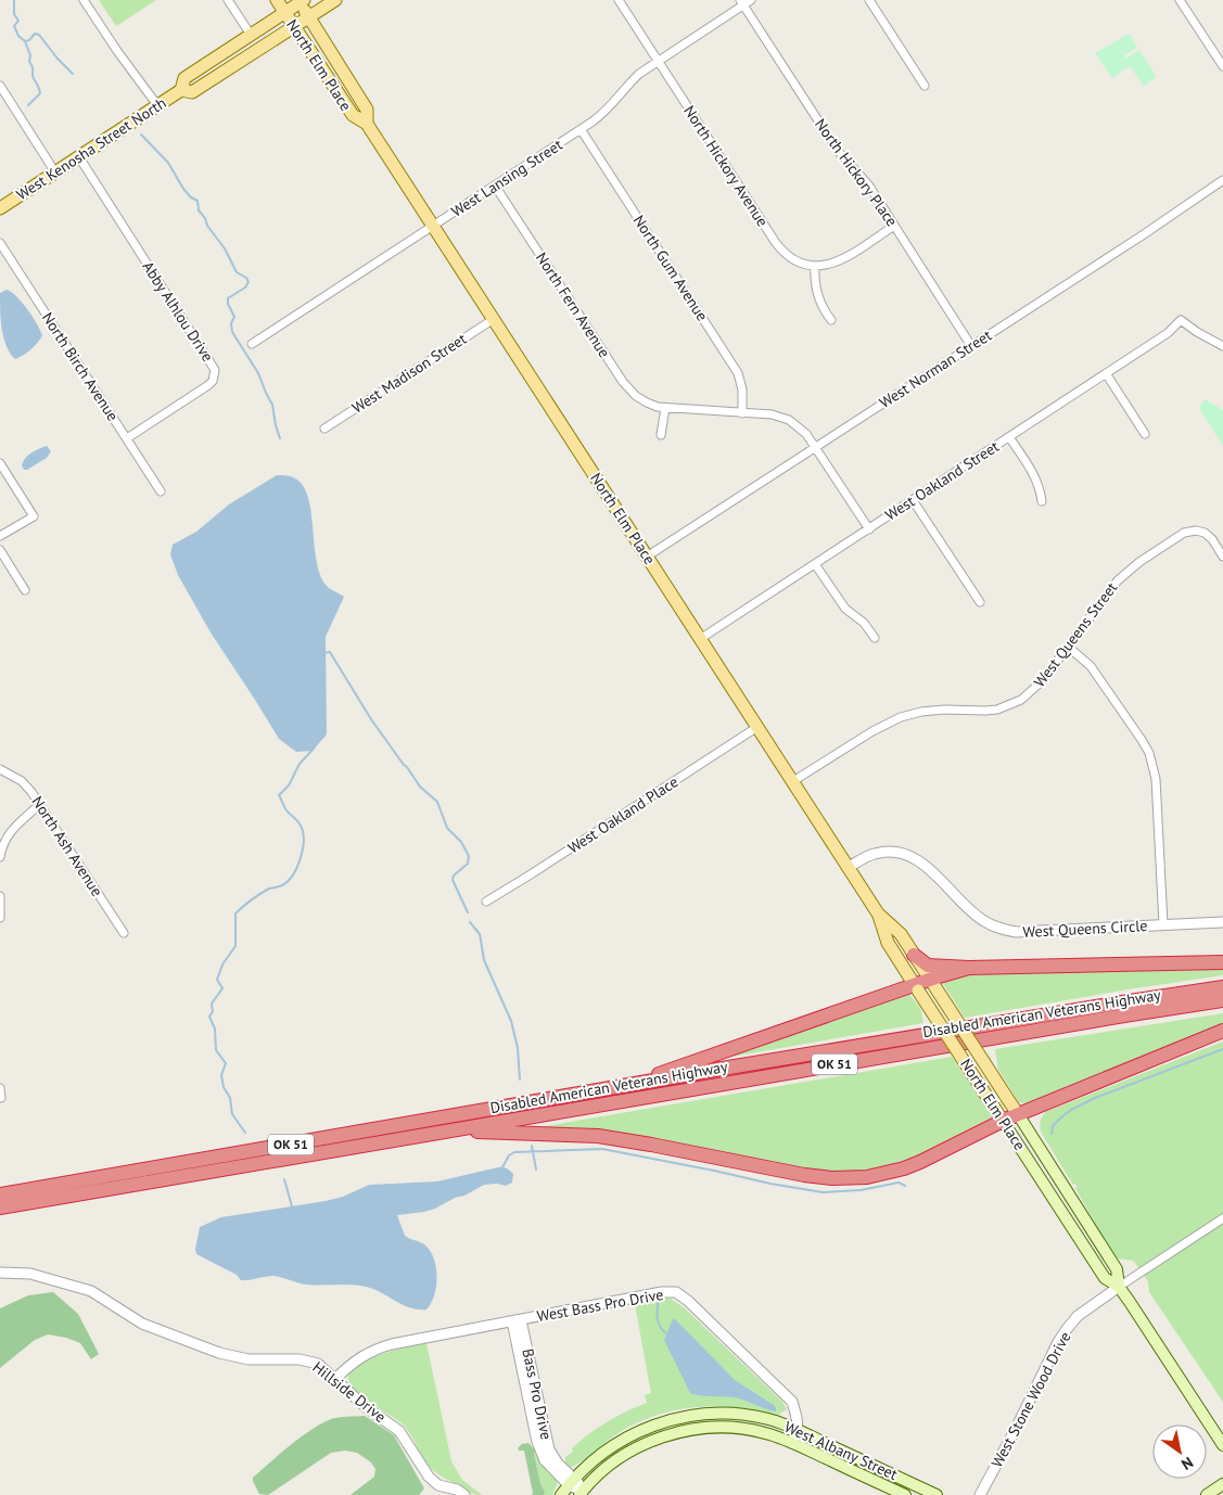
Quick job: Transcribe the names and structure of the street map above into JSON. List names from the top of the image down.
{
  "streets": {
    "highway": ["Disabled American Veterans Highway", "OK 51"],
    "main road": ["North Elm Place", "West Kenosha Street North", "West Albany Street"],
    "street": [
      "North Hickory Avenue",
      "North Hickory Place",
      "West Lansing Street",
      "North Gum Avenue",
      "North Fern Avenue",
      "Abby Alhlou Drive",
      "North Birch Avenue",
      "West Norman Street",
      "West Madison Street",
      "West Oakland Street",
      "West Queens Street",
      "West Oakland Place",
      "North Ash Avenue",
      "West Queens Circle",
      "West Bass Pro Drive",
      "Hillside Drive",
      "Bass Pro Drive",
      "West Stone Wood Drive"
    ]
  },
  "crossings": [
    ["North Elm Place", "West Kenosha Street North"],
    ["North Elm Place", "West Lansing Street"],
    ["North Elm Place", "West Norman Street"],
    ["North Elm Place", "West Madison Street"],
    ["North Elm Place", "West Oakland Street"],
    ["North Elm Place", "West Queens Street"],
    ["North Elm Place", "West Oakland Place"],
    ["North Elm Place", "West Queens Circle"],
    ["North Elm Place", "West Stone Wood Drive"],
    ["West Kenosha Street North", "Abby Alhlou Drive"],
    ["North Hickory Avenue", "West Lansing Street"],
    ["North Hickory Place", "West Lansing Street"],
    ["North Hickory Place", "West Norman Street"],
    ["West Lansing Street", "North Gum Avenue"],
    ["West Lansing Street", "North Fern Avenue"],
    ["North Gum Avenue", "North Fern Avenue"],
    ["North Fern Avenue", "West Norman Street"],
    ["North Fern Avenue", "West Oakland Street"],
    ["Abby Alhlou Drive", "North Birch Avenue"],
    ["West Bass Pro Drive", "Hillside Drive"],
    ["West Bass Pro Drive", "Bass Pro Drive"],
    ["West Bass Pro Drive", "West Albany Street"],
    ["Bass Pro Drive", "West Albany Street"]
  ],
  "north": "bottom right"
}
